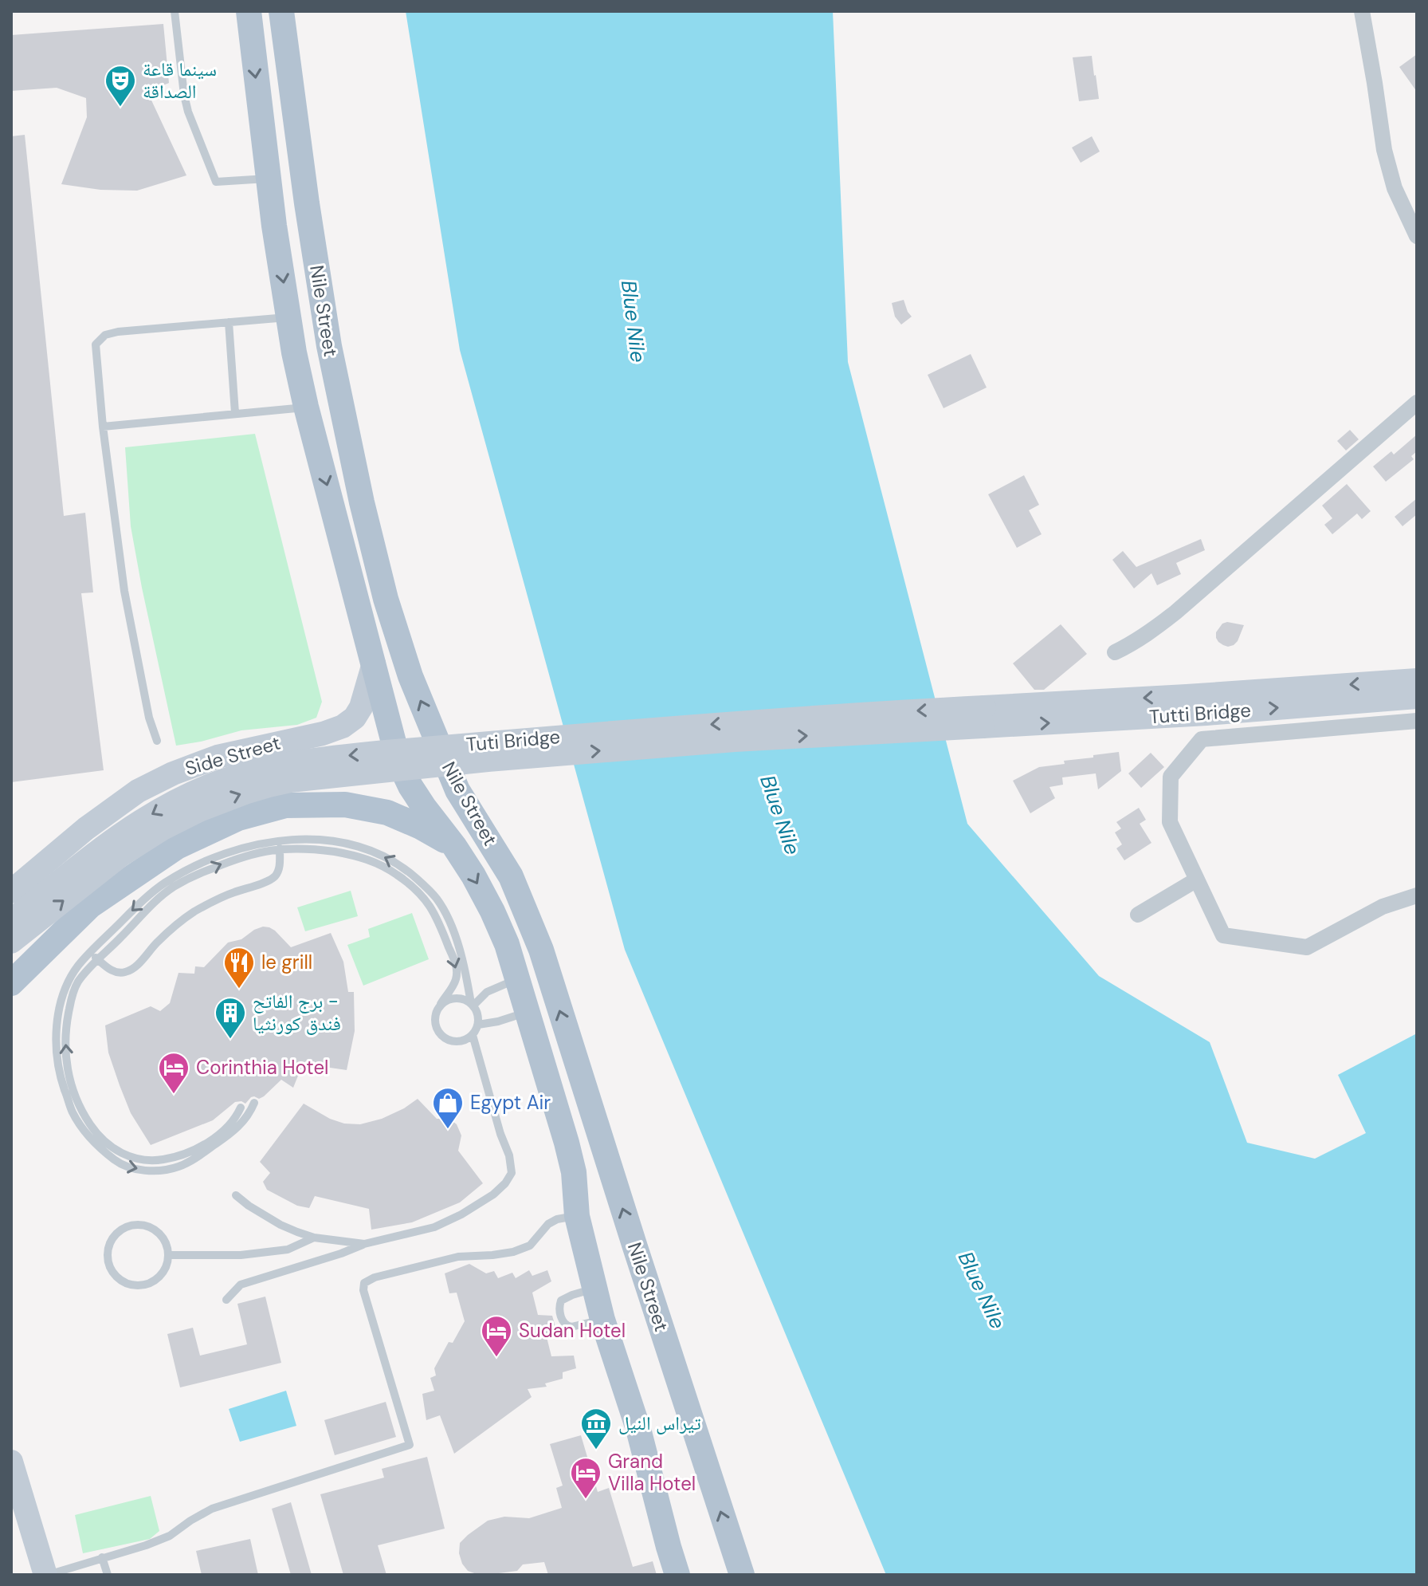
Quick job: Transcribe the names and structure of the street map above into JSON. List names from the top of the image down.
{
  "streets": {
    "main road": ["Nile Street"],
    "street": ["Tuti Bridge", "Side Street"]
  },
  "crossings": [
    ["Nile Street", "Side Street"]
  ],
  "water": ["Blue Nile"],
  "places": {
    "theatre": ["سينما قاعة الصداقة"],
    "restaurant": ["le grill"],
    "building": ["برج الفاتح - فندق كورنثيا"],
    "hotel": ["Corinthia Hotel", "Sudan Hotel", "Grand Villa Hotel"],
    "shop": ["Egypt Air"],
    "museum": ["تيراس النيل"]
  }
}
